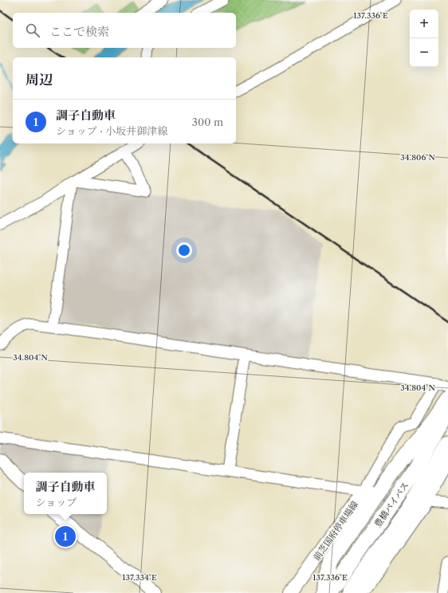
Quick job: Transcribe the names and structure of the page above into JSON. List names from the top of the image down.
{
  "streets": {
    "highway": ["豊橋バイパス"],
    "main road": ["前芝国府停車場線"]
  },
  "page": {
    "map_buttons": ["+", "−"],
    "search": "ここで検索",
    "heading": "周辺",
    "list": [
      {
        "mark": "1",
        "name": "調子自動車",
        "note": "ショップ · 小坂井御津線",
        "value": "300 m"
      }
    ],
    "popup": ["調子自動車", "ショップ"],
    "pins": "1"
  },
  "coordinates": [
    "137.336°E",
    "34.806°N",
    "34.804°N",
    "137.334°E"
  ]
}
